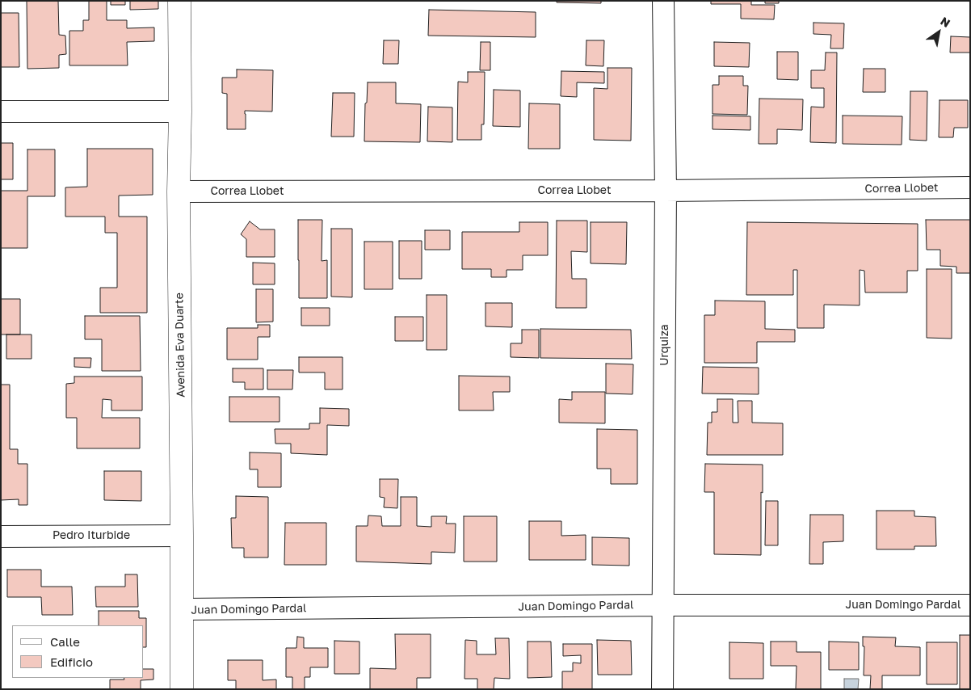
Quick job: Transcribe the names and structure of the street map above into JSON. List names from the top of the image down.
{
  "streets": {
    "main road": ["Avenida Eva Duarte"],
    "street": [
      "Correa Llobet",
      "Urquiza",
      "Pedro Iturbide",
      "Juan Domingo Pardal"
    ]
  },
  "crossings": [
    ["Correa Llobet", "Avenida Eva Duarte"],
    ["Correa Llobet", "Urquiza"],
    ["Avenida Eva Duarte", "Pedro Iturbide"],
    ["Avenida Eva Duarte", "Juan Domingo Pardal"],
    ["Urquiza", "Juan Domingo Pardal"]
  ],
  "legend": ["Calle", "Edificio"],
  "north": "top right"
}
